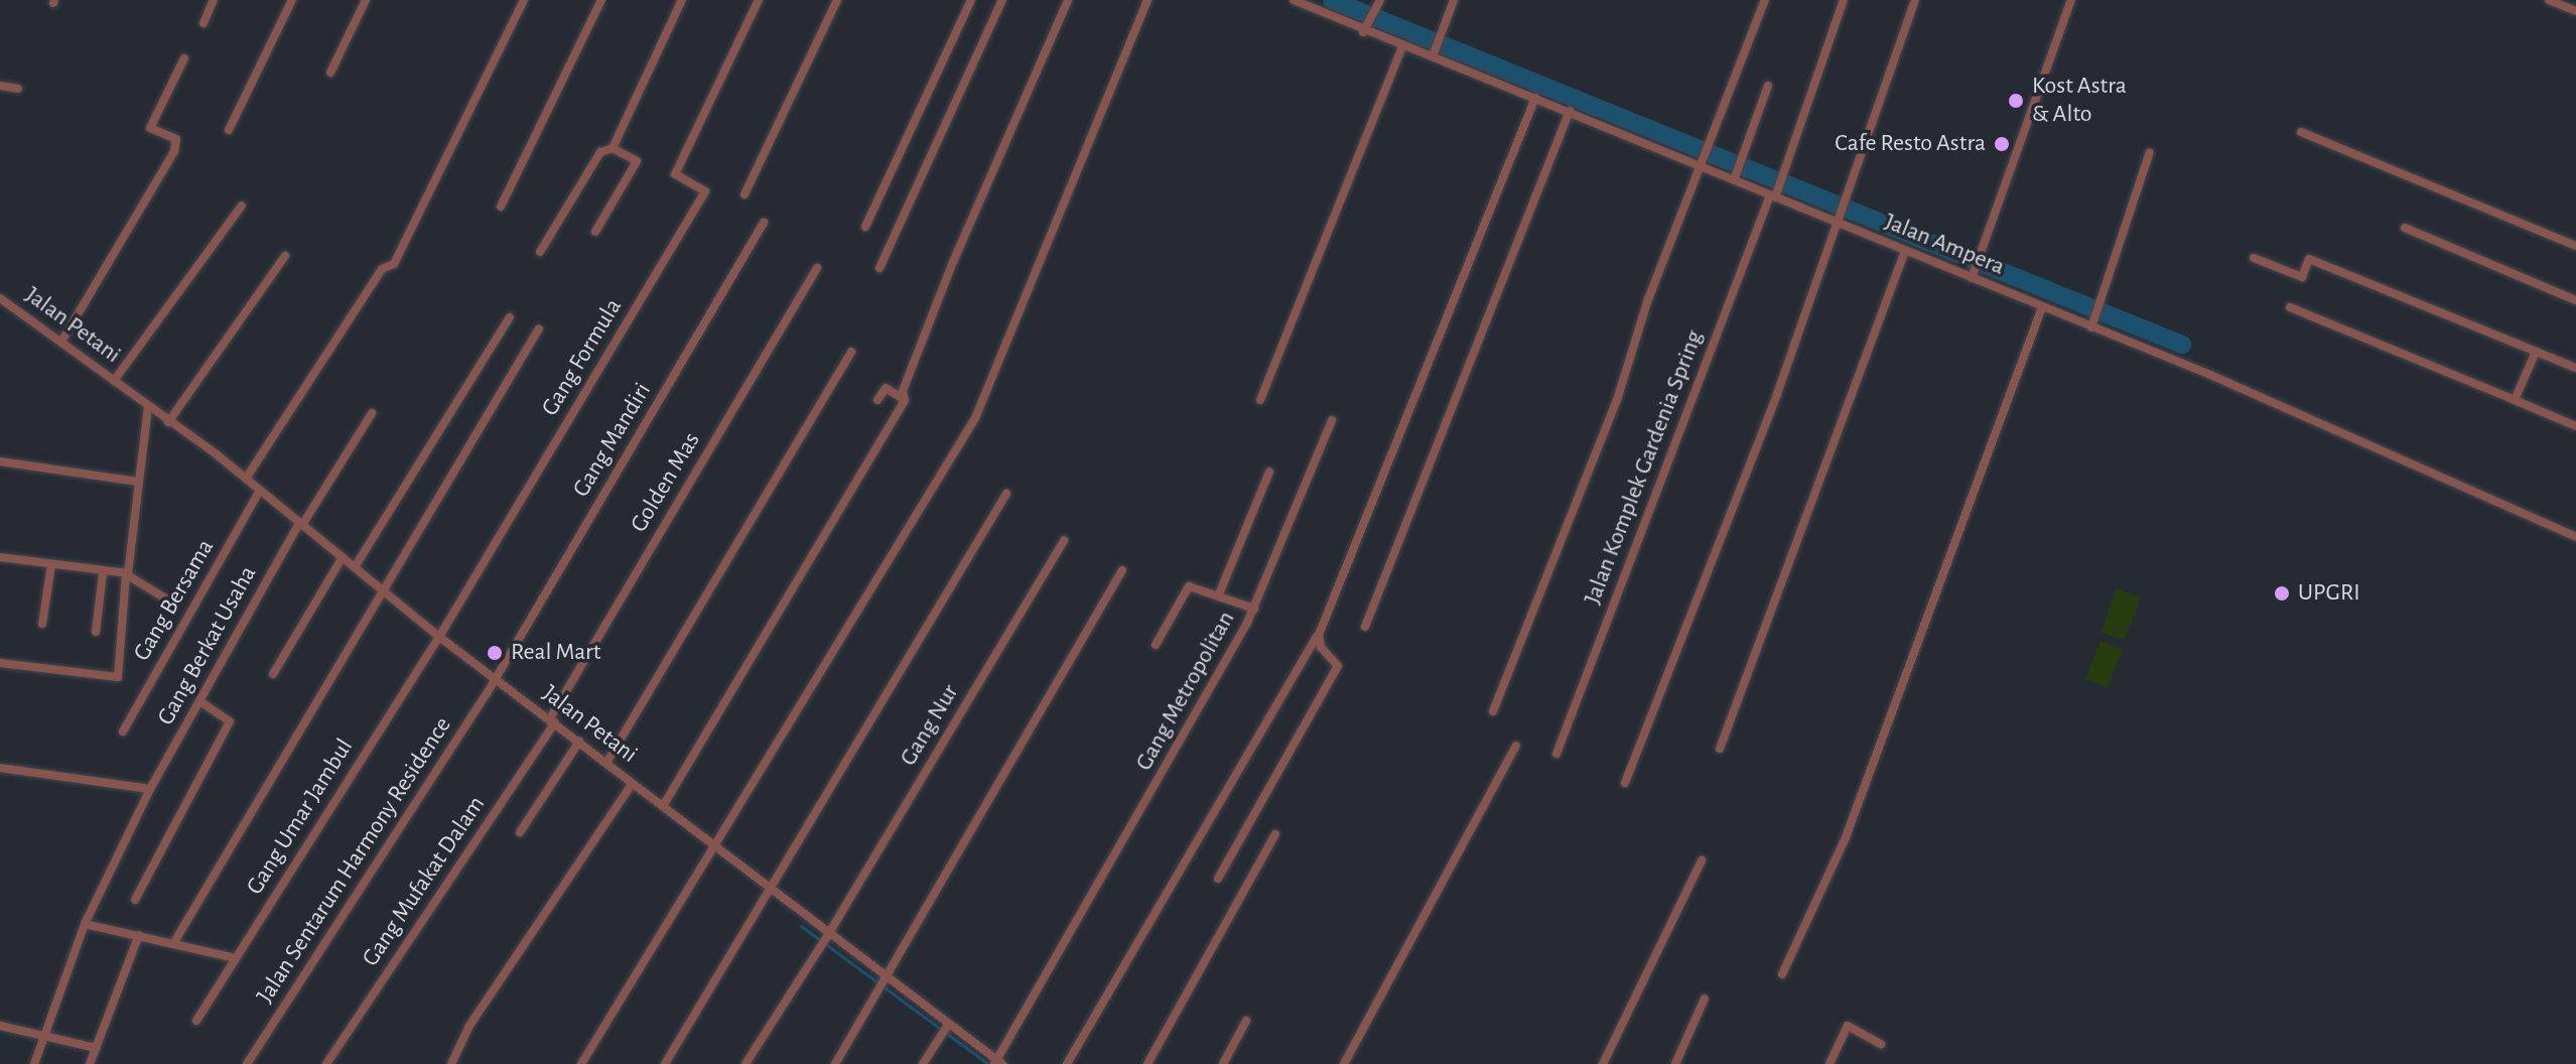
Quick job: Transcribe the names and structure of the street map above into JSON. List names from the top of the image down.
{
  "streets": {
    "street": [
      "Jalan Ampera",
      "Jalan Petani",
      "Gang Formula",
      "Gang Mandiri",
      "Jalan Komplek Gardenia Spring",
      "Golden Mas",
      "Gang Bersama",
      "Gang Berkat Usaha",
      "Gang Metropolitan",
      "Gang Nur",
      "Gang Umar Jambul",
      "Jalan Sentarum Harmony Residence",
      "Gang Mufakat Dalam"
    ]
  },
  "crossings": [
    ["Jalan Ampera", "Jalan Komplek Gardenia Spring"],
    ["Jalan Petani", "Gang Formula"],
    ["Jalan Petani", "Gang Mandiri"],
    ["Jalan Petani", "Golden Mas"],
    ["Jalan Petani", "Gang Bersama"],
    ["Jalan Petani", "Gang Berkat Usaha"],
    ["Jalan Petani", "Gang Metropolitan"],
    ["Jalan Petani", "Gang Nur"],
    ["Jalan Petani", "Gang Umar Jambul"],
    ["Jalan Petani", "Jalan Sentarum Harmony Residence"],
    ["Jalan Petani", "Gang Mufakat Dalam"],
    ["Gang Formula", "Gang Umar Jambul"],
    ["Gang Mandiri", "Jalan Sentarum Harmony Residence"],
    ["Golden Mas", "Gang Mufakat Dalam"]
  ],
  "places": [
    "Kost Astra & Alto",
    "Cafe Resto Astra",
    "UPGRI",
    "Real Mart"
  ]
}
